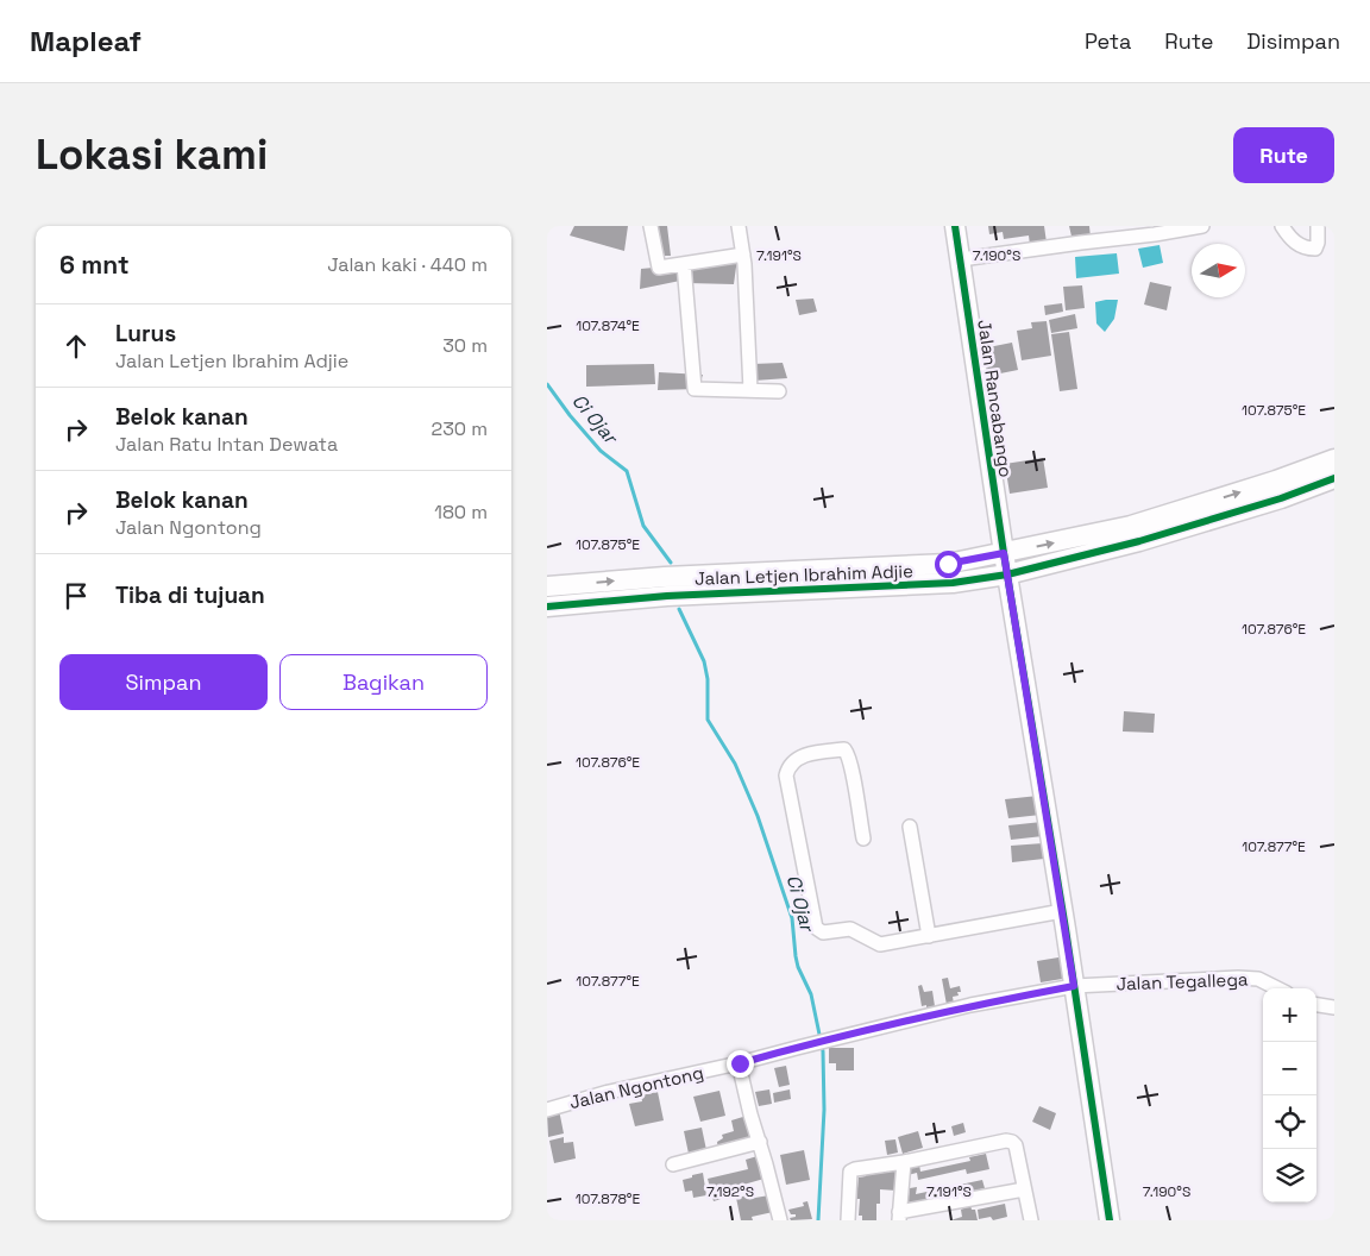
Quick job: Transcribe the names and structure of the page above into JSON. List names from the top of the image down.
{
  "streets": {
    "street": [
      "Jalan Rancabango",
      "Jalan Letjen Ibrahim Adjie",
      "Jalan Tegallega",
      "Jalan Ngontong"
    ]
  },
  "crossings": [
    ["Jalan Rancabango", "Jalan Letjen Ibrahim Adjie"],
    ["Jalan Rancabango", "Jalan Tegallega"],
    ["Jalan Rancabango", "Jalan Ngontong"],
    ["Jalan Tegallega", "Jalan Ngontong"]
  ],
  "water": ["Ci Ojar"],
  "north": "right",
  "page": {
    "header": "Mapleaf",
    "nav": ["Peta", "Rute", "Disimpan"],
    "buttons": [
      "Rute",
      ["Simpan", "Bagikan"]
    ],
    "title": "Lokasi kami",
    "heading": ["6 mnt", "Jalan kaki · 440 m"],
    "list": [
      ["Lurus", "Jalan Letjen Ibrahim Adjie", "30 m"],
      ["Belok kanan", "Jalan Ratu Intan Dewata", "230 m"],
      ["Belok kanan", "Jalan Ngontong", "180 m"],
      "Tiba di tujuan"
    ],
    "map_buttons": ["+", "−"]
  },
  "coordinates": [
    "7.191°S",
    "7.190°S",
    "107.874°E",
    "107.875°E",
    "107.876°E",
    "107.877°E",
    "7.192°S",
    "107.878°E"
  ]
}
